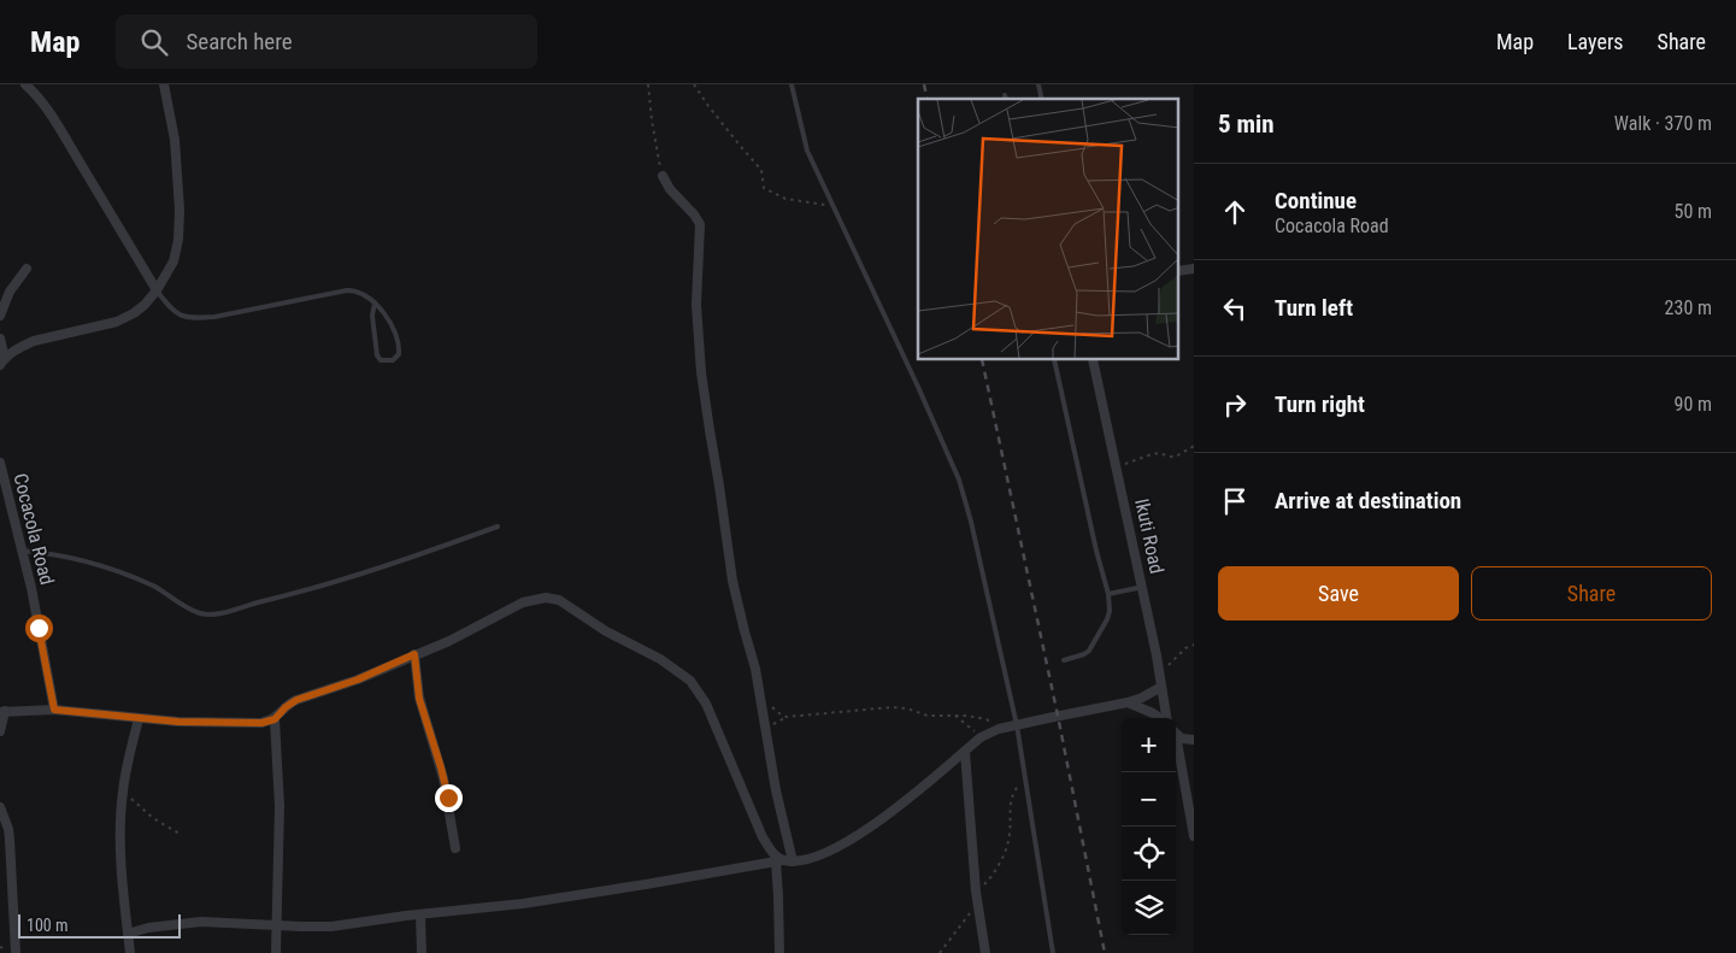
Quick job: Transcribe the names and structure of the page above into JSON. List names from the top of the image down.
{
  "streets": {
    "street": ["Cocacola Road", "Ikuti Road"]
  },
  "scale_bar": "100 m",
  "page": {
    "header": "Map",
    "search": "Search here",
    "nav": ["Map", "Layers", "Share"],
    "heading": ["5 min", "Walk · 370 m"],
    "list": [
      ["Continue", "Cocacola Road", "50 m"],
      ["Turn left", "230 m"],
      ["Turn right", "90 m"],
      "Arrive at destination"
    ],
    "buttons": ["Save", "Share"],
    "map_buttons": ["+", "−"],
    "scale": "100 m"
  }
}
